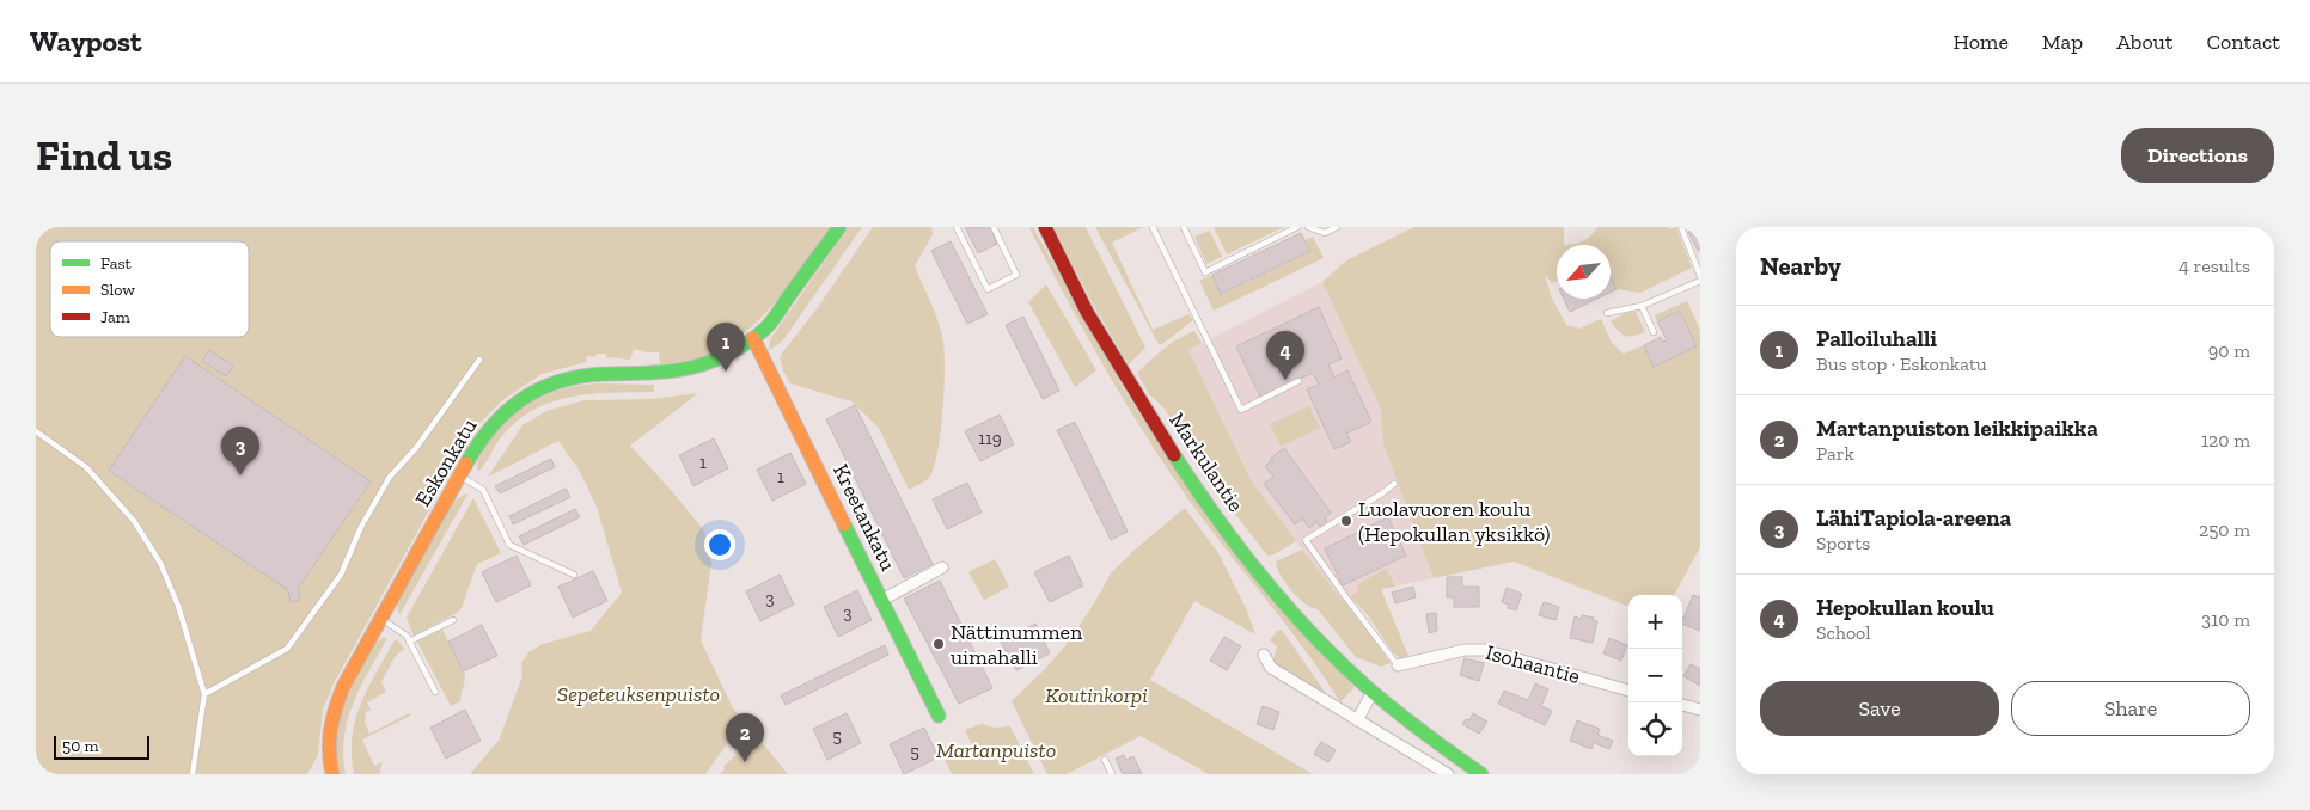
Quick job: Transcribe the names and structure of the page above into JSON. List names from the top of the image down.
{
  "streets": {
    "street": [
      "Eskonkatu",
      "Markulantie",
      "Kreetankatu",
      "Isohaantie"
    ]
  },
  "crossings": [
    ["Eskonkatu", "Kreetankatu"]
  ],
  "parks": ["Sepeteuksenpuisto", "Koutinkorpi", "Martanpuisto"],
  "places": ["Luolavuoren koulu (Hepokullan yksikkö)", "Nättinummen uimahalli"],
  "house_numbers": [
    "119",
    "1",
    "1",
    "3",
    "3",
    "5",
    "5"
  ],
  "legend": ["Fast", "Slow", "Jam"],
  "scale_bar": "50 m",
  "north": "bottom left",
  "page": {
    "header": "Waypost",
    "nav": [
      "Home",
      "Map",
      "About",
      "Contact"
    ],
    "buttons": [
      "Directions",
      ["Save", "Share"]
    ],
    "title": "Find us",
    "heading": ["Nearby", "4 results"],
    "list": [
      {
        "mark": "1",
        "name": "Palloiluhalli",
        "note": "Bus stop · Eskonkatu",
        "value": "90 m"
      },
      {
        "mark": "2",
        "name": "Martanpuiston leikkipaikka",
        "note": "Park",
        "value": "120 m"
      },
      {
        "mark": "3",
        "name": "LähiTapiola-areena",
        "note": "Sports",
        "value": "250 m"
      },
      {
        "mark": "4",
        "name": "Hepokullan koulu",
        "note": "School",
        "value": "310 m"
      }
    ],
    "pins": [
      "1",
      "4",
      "3",
      "2"
    ],
    "map_buttons": ["+", "−"],
    "scale": "50 m"
  }
}
